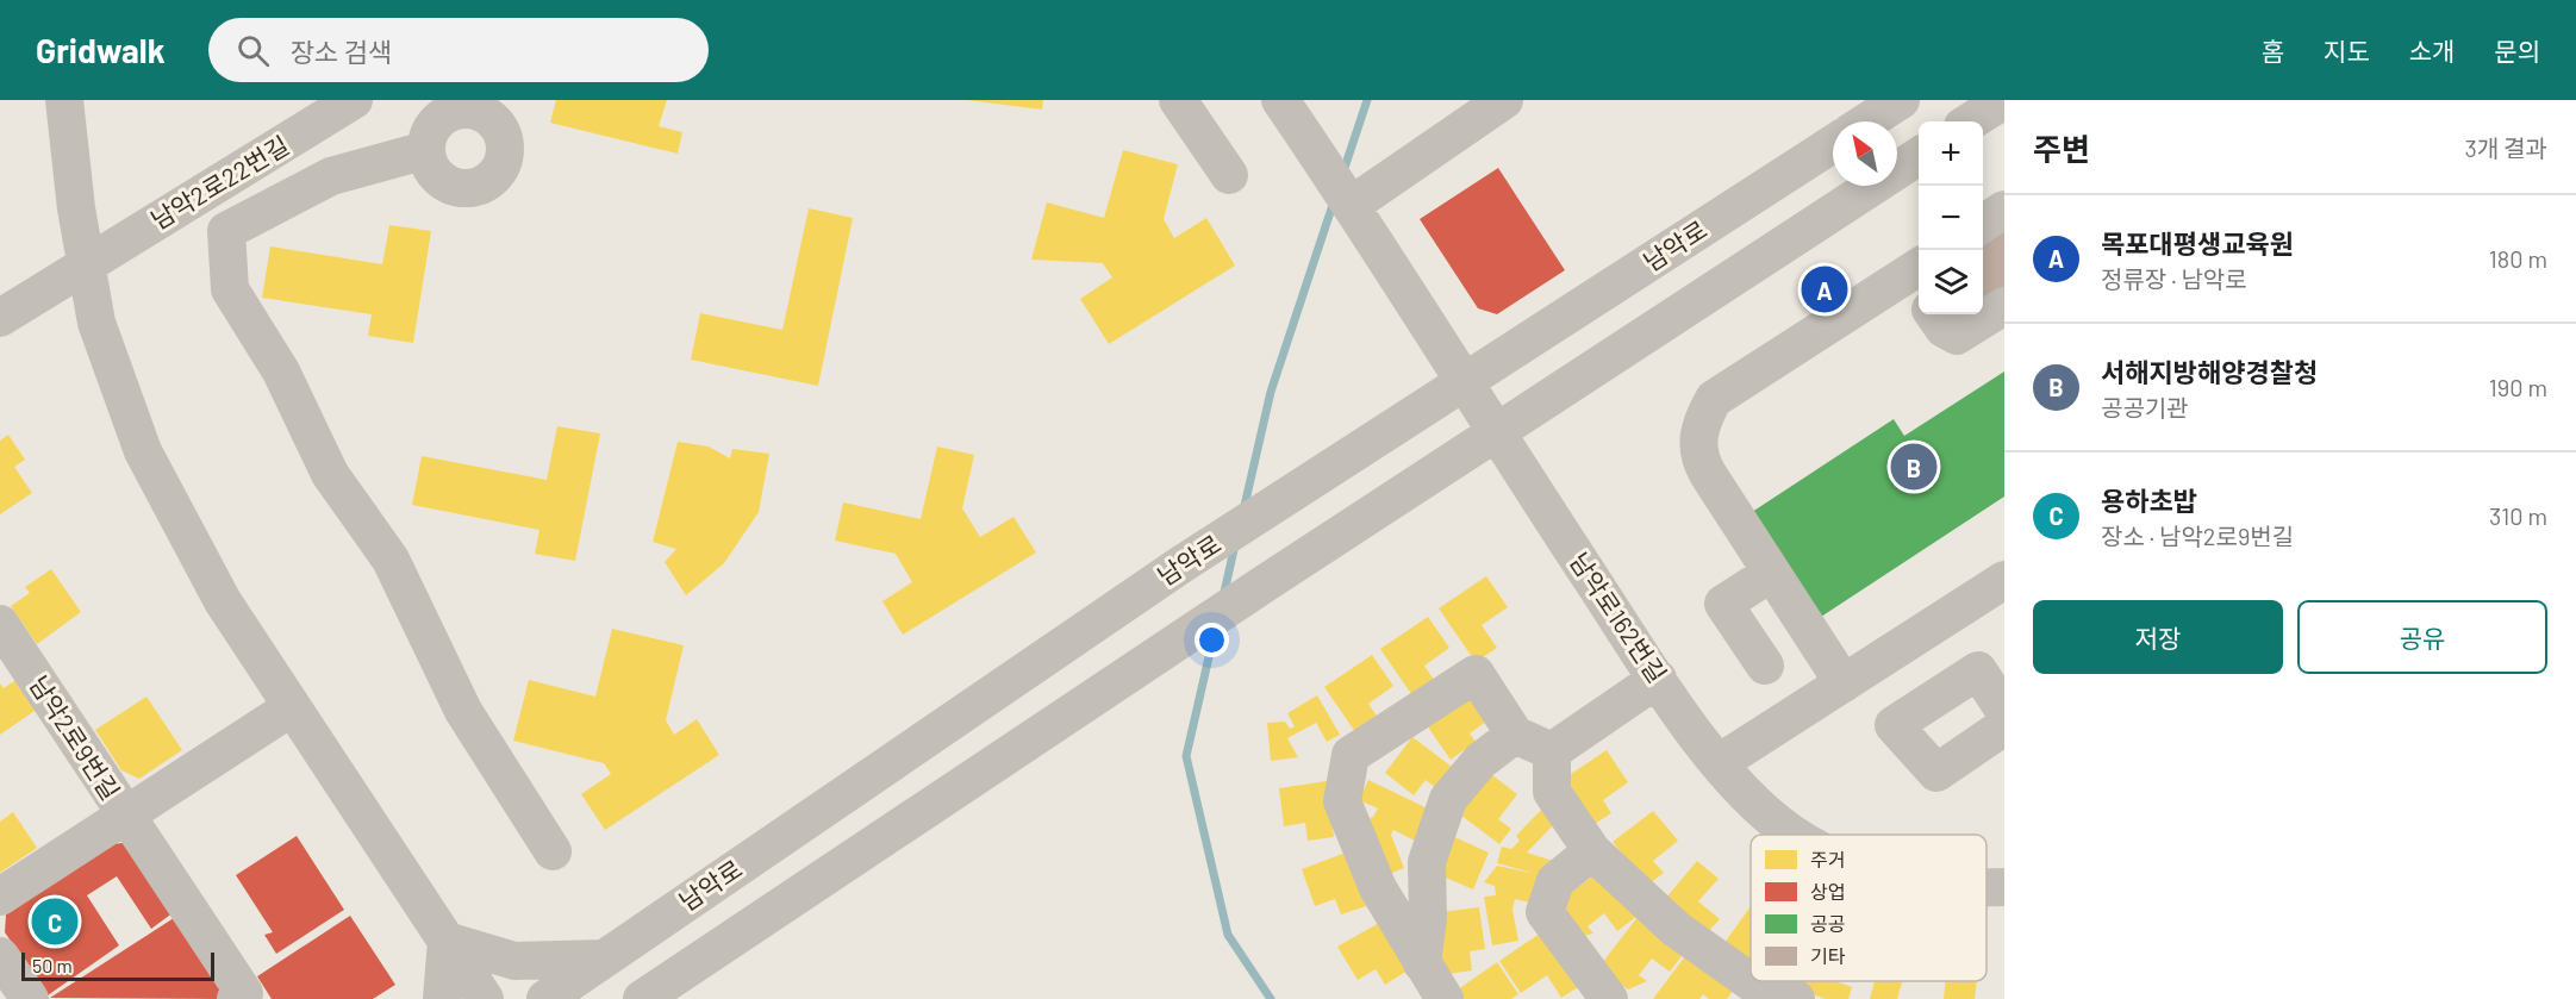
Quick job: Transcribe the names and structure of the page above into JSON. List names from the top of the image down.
{
  "streets": {
    "street": [
      "남악2로22번길",
      "남악로",
      "남악로162번길",
      "남악2로9번길"
    ]
  },
  "crossings": [
    ["남악로", "남악로162번길"]
  ],
  "legend": [
    "주거",
    "상업",
    "공공",
    "기타"
  ],
  "scale_bar": "50 m",
  "north": "top left",
  "page": {
    "header": "Gridwalk",
    "search": "장소 검색",
    "nav": [
      "홈",
      "지도",
      "소개",
      "문의"
    ],
    "heading": ["주변", "3개 결과"],
    "map_buttons": ["+", "−"],
    "list": [
      {
        "mark": "A",
        "name": "목포대평생교육원",
        "note": "정류장 · 남악로",
        "value": "180 m"
      },
      {
        "mark": "B",
        "name": "서해지방해양경찰청",
        "note": "공공기관",
        "value": "190 m"
      },
      {
        "mark": "C",
        "name": "용하초밥",
        "note": "장소 · 남악2로9번길",
        "value": "310 m"
      }
    ],
    "pins": ["A", "B", "C"],
    "buttons": ["저장", "공유"],
    "scale": "50 m"
  }
}
